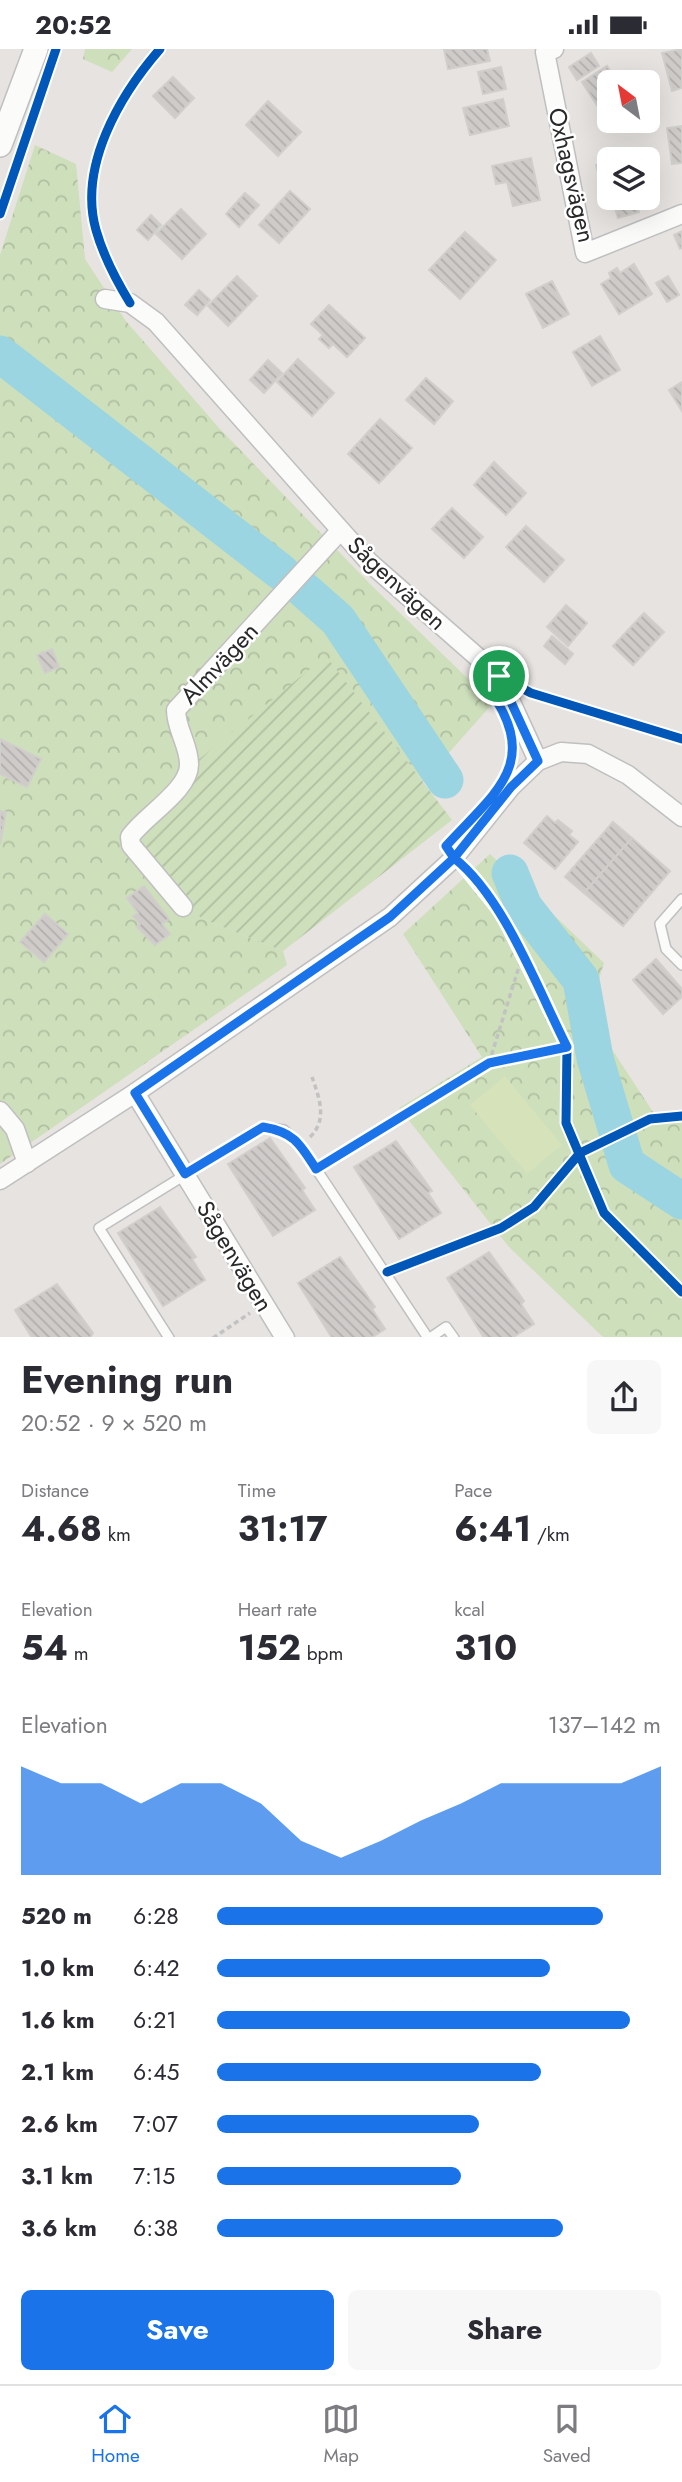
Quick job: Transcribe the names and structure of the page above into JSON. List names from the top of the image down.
{
  "streets": {
    "street": ["Oxhagsvägen", "Sågenvägen", "Almvägen"]
  },
  "crossings": [
    ["Sågenvägen", "Almvägen"]
  ],
  "north": "top left",
  "page": {
    "status": "20:52",
    "heading": ["Evening run", "20:52 · 9 × 520 m"],
    "stats": [
      ["Distance", "4.68 km"],
      ["Time", "31:17"],
      ["Pace", "6:41 /km"],
      ["Elevation", "54 m"],
      ["Heart rate", "152 bpm"],
      ["kcal", "310"]
    ],
    "chart": ["Elevation", "137–142 m"],
    "list": [
      {
        "name": "520 m",
        "note": "6:28"
      },
      {
        "name": "1.0 km",
        "note": "6:42"
      },
      {
        "name": "1.6 km",
        "note": "6:21"
      },
      {
        "name": "2.1 km",
        "note": "6:45"
      },
      {
        "name": "2.6 km",
        "note": "7:07"
      },
      {
        "name": "3.1 km",
        "note": "7:15"
      },
      {
        "name": "3.6 km",
        "note": "6:38"
      }
    ],
    "buttons": ["Save", "Share"],
    "tabs": ["Home", "Map", "Saved"]
  }
}
